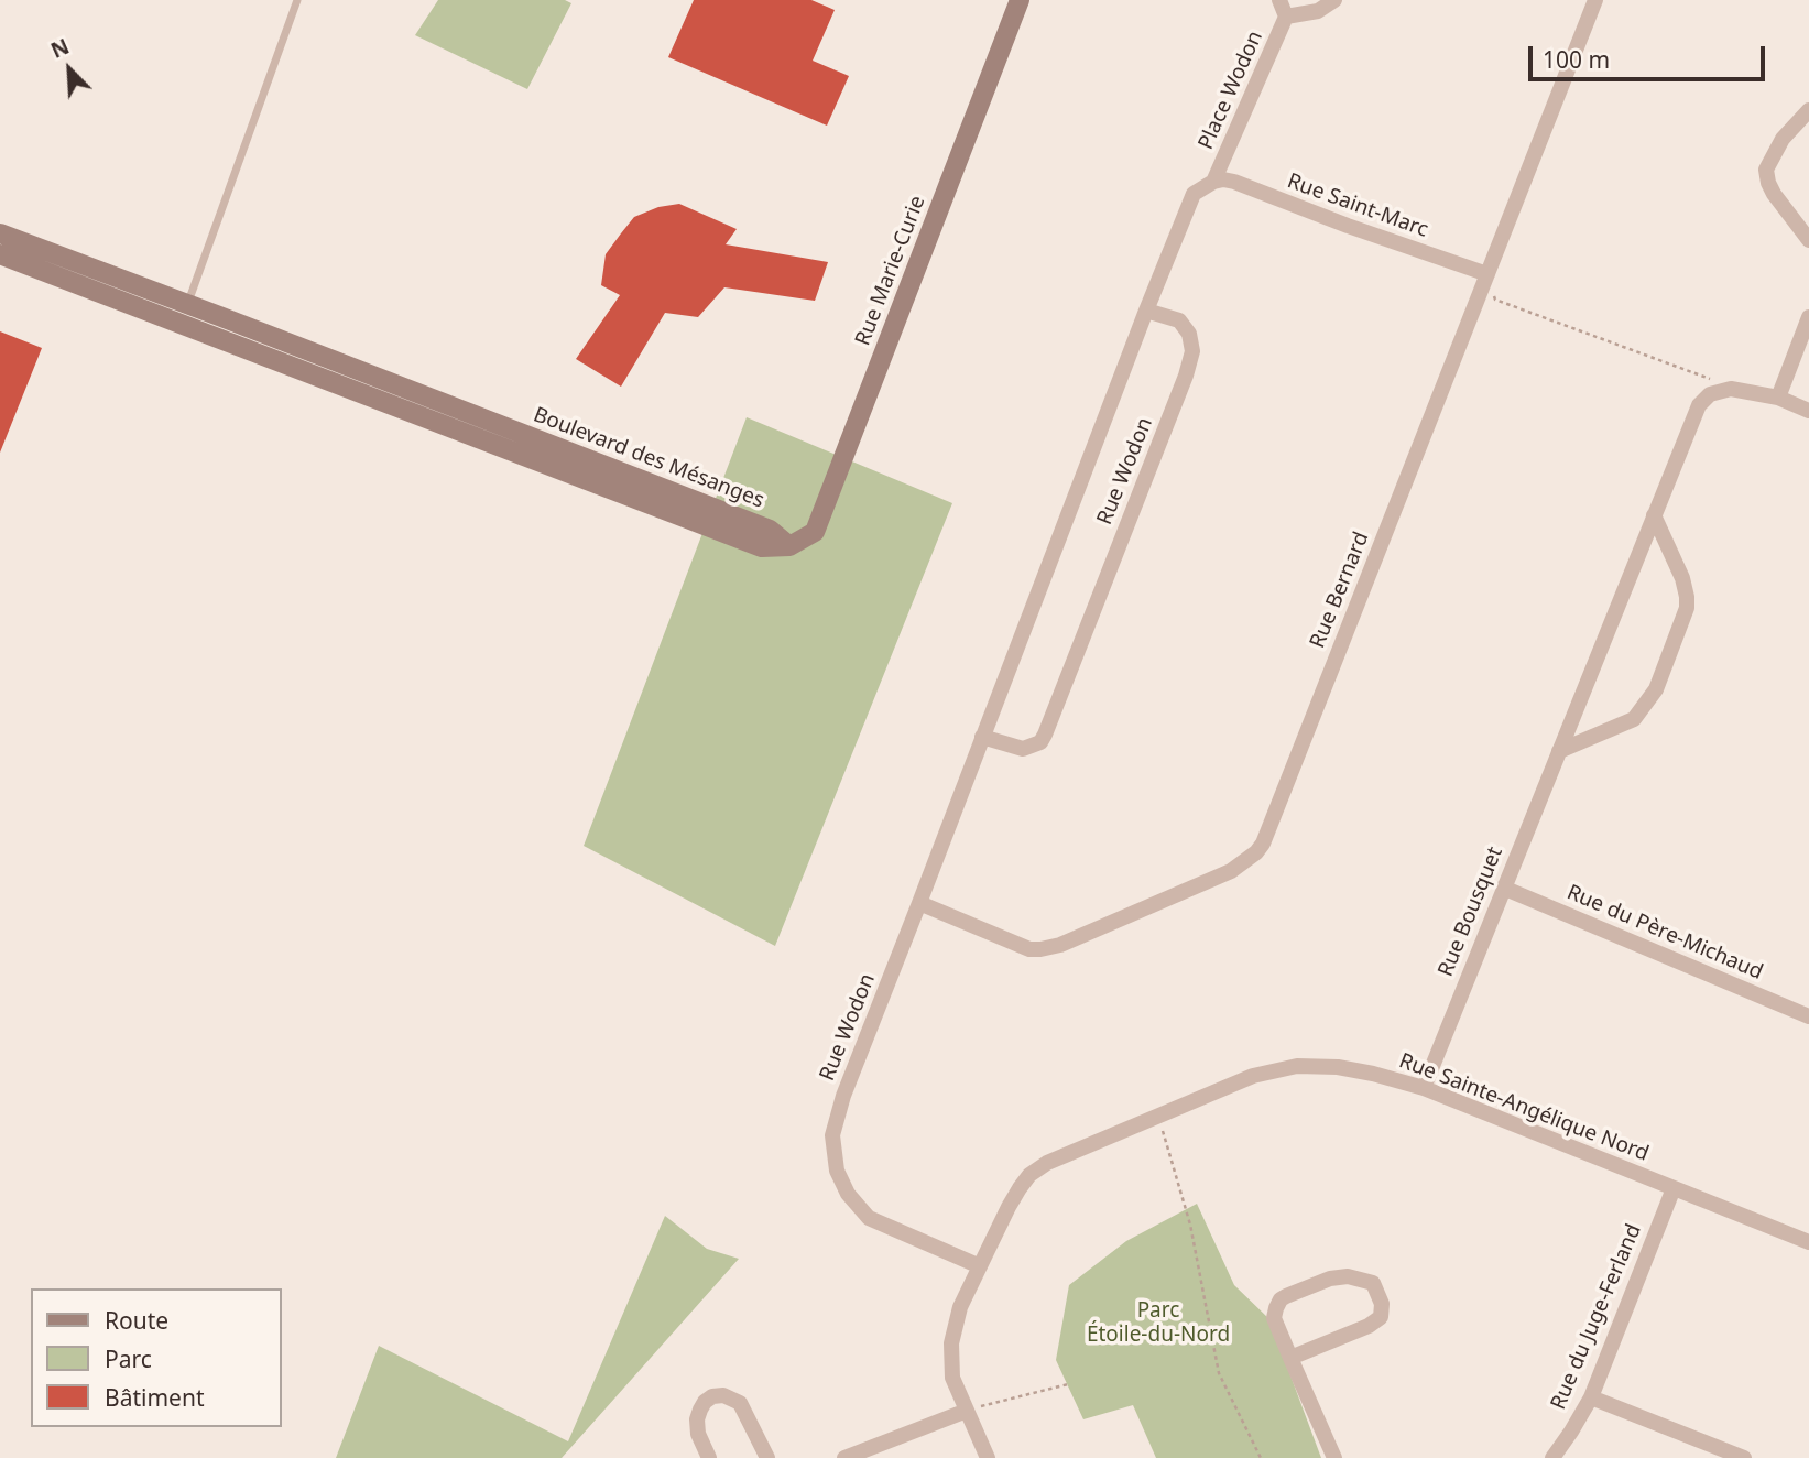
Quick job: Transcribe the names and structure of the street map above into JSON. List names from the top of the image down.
{
  "streets": {
    "street": [
      "Place Wodon",
      "Rue Saint-Marc",
      "Rue Marie-Curie",
      "Boulevard des Mésanges",
      "Rue Wodon",
      "Rue Bernard",
      "Rue Bousquet",
      "Rue du Père-Michaud",
      "Rue Sainte-Angélique Nord",
      "Rue du Juge-Ferland"
    ]
  },
  "crossings": [
    ["Place Wodon", "Rue Saint-Marc"],
    ["Place Wodon", "Rue Wodon"],
    ["Rue Saint-Marc", "Rue Wodon"],
    ["Rue Saint-Marc", "Rue Bernard"],
    ["Rue Marie-Curie", "Boulevard des Mésanges"],
    ["Rue Wodon", "Rue Bernard"],
    ["Rue Wodon", "Rue Sainte-Angélique Nord"],
    ["Rue Bousquet", "Rue du Père-Michaud"],
    ["Rue Bousquet", "Rue Sainte-Angélique Nord"],
    ["Rue Sainte-Angélique Nord", "Rue du Juge-Ferland"]
  ],
  "parks": ["Parc Étoile-du-Nord"],
  "legend": ["Route", "Parc", "Bâtiment"],
  "scale_bar": "100 m",
  "north": "top left"
}
